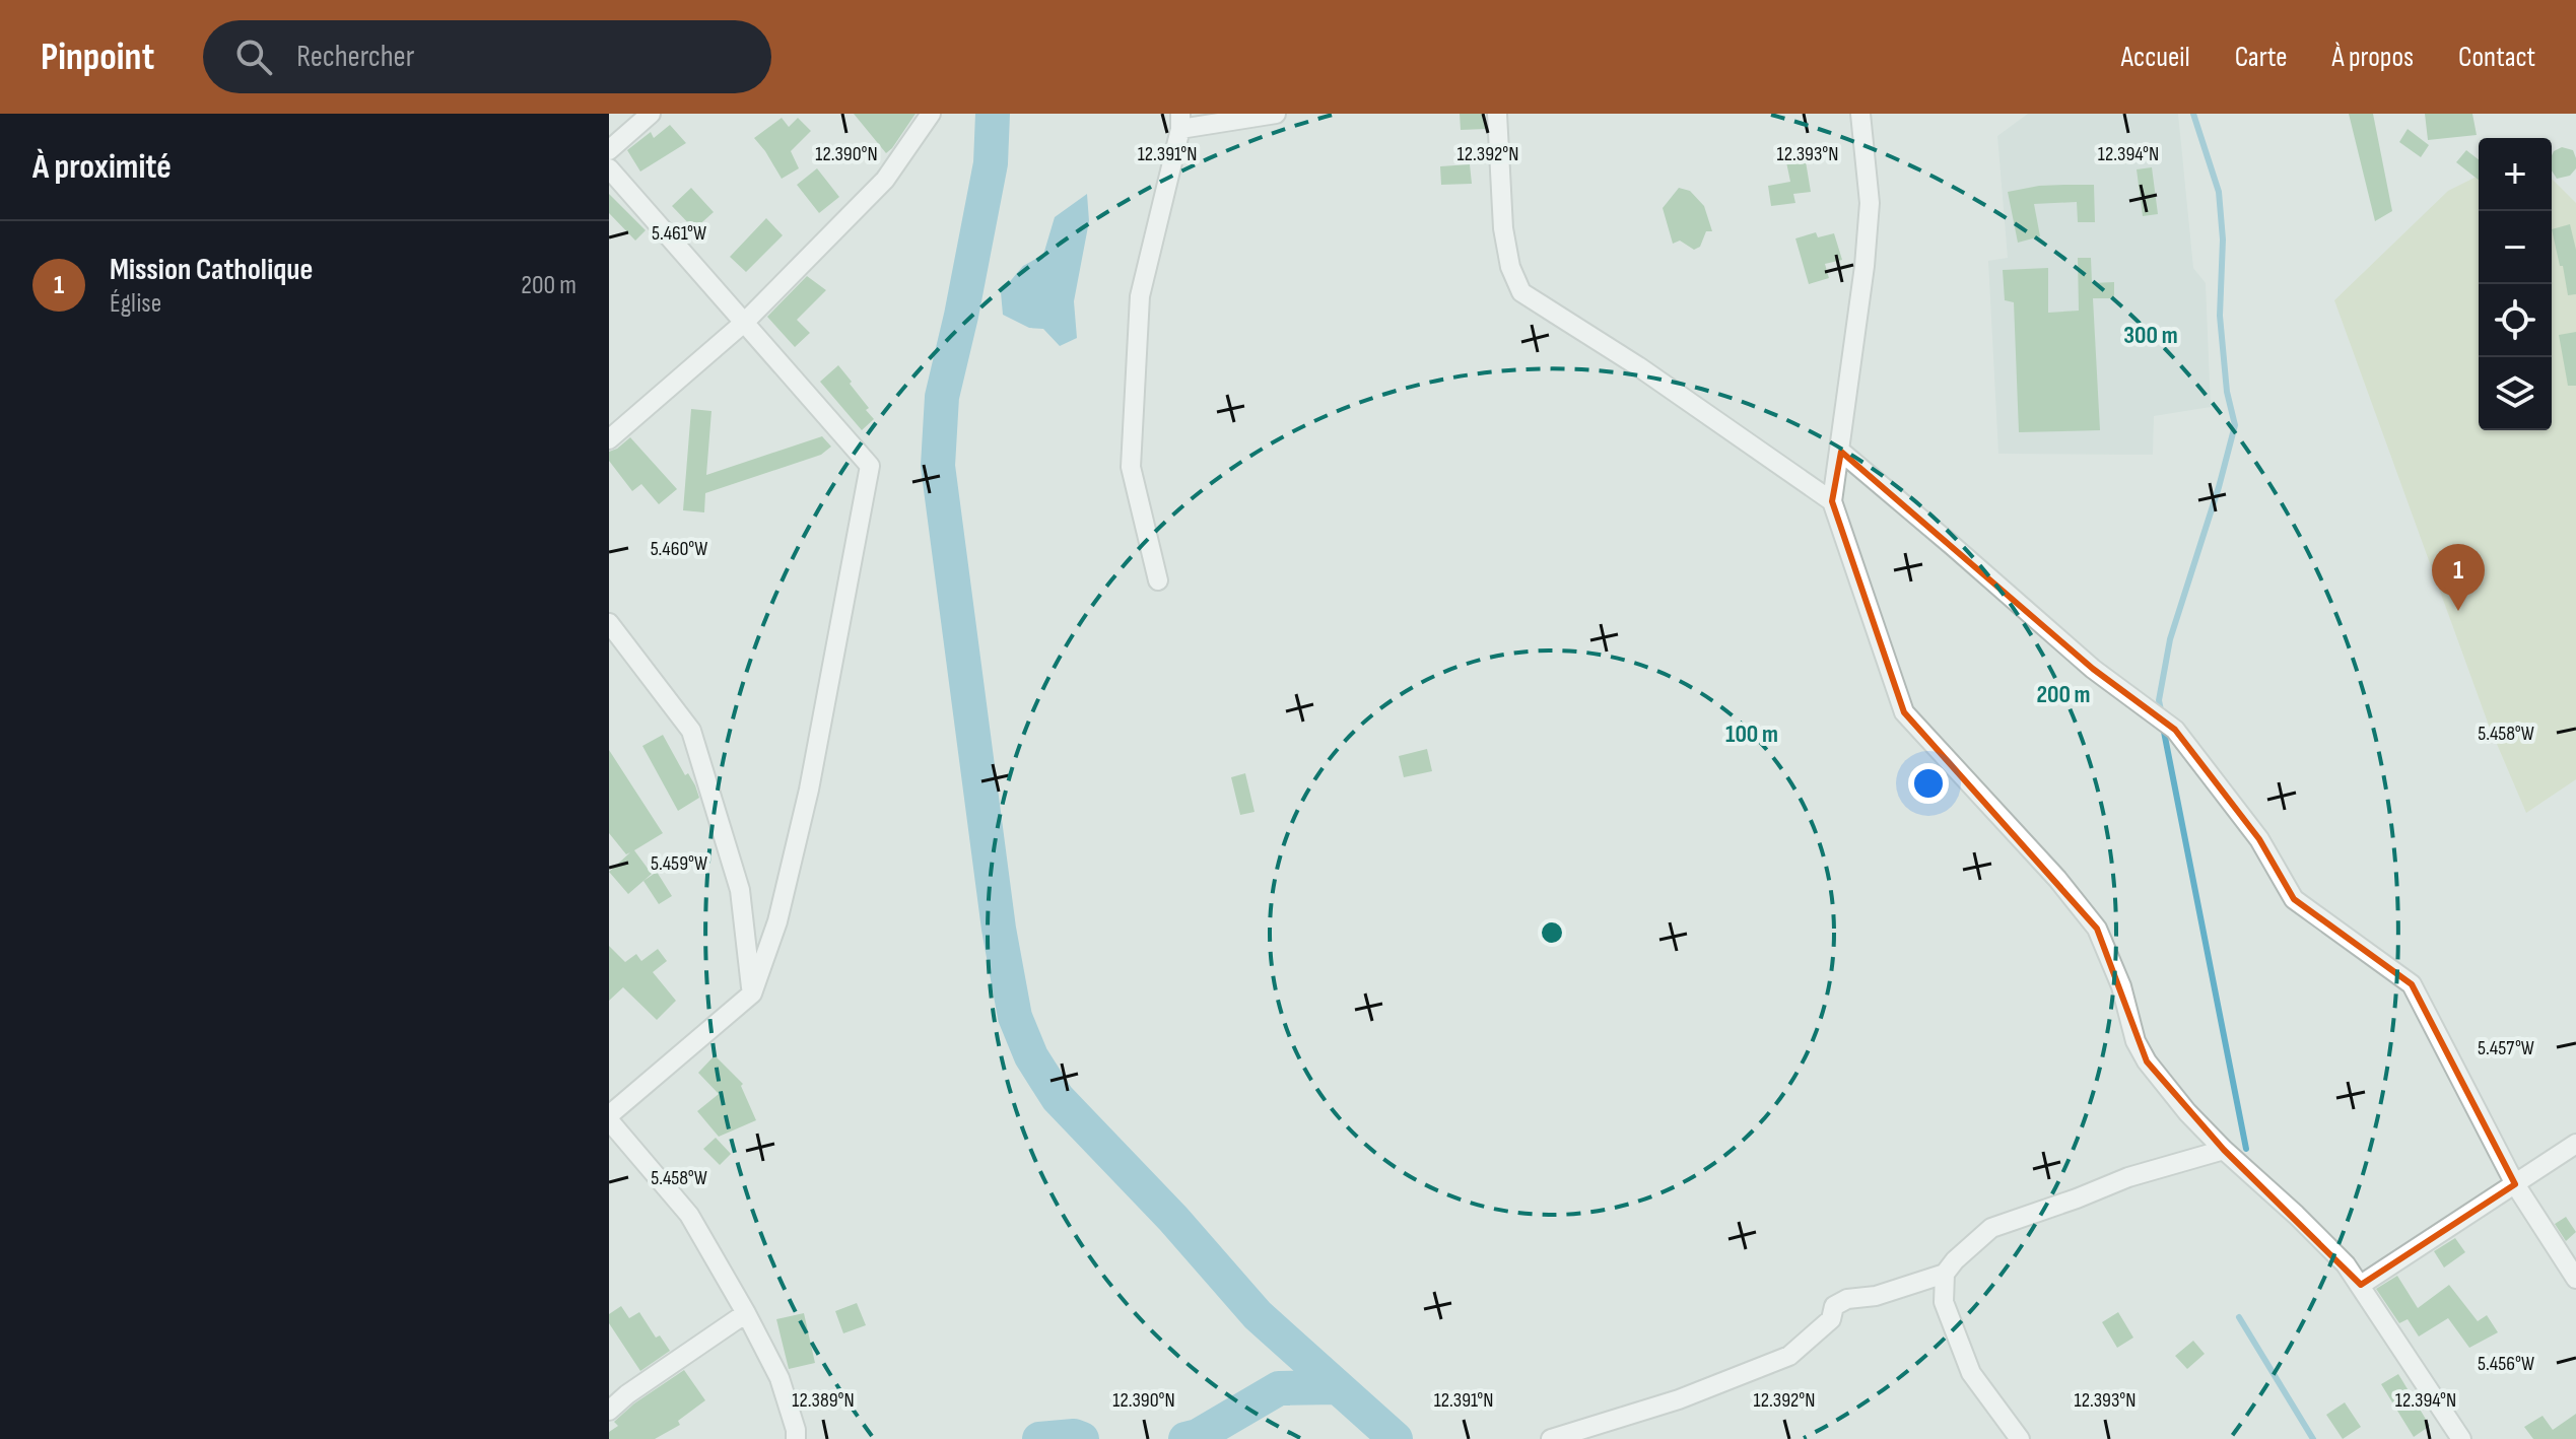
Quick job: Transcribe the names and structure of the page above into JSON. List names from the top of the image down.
{
  "page": {
    "header": "Pinpoint",
    "search": "Rechercher",
    "nav": [
      "Accueil",
      "Carte",
      "À propos",
      "Contact"
    ],
    "heading": "À proximité",
    "map_buttons": ["+", "−"],
    "list": [
      {
        "mark": "1",
        "name": "Mission Catholique",
        "note": "Église",
        "value": "200 m"
      }
    ],
    "pins": "1"
  },
  "coordinates": [
    "12.390°N",
    "12.391°N",
    "12.392°N",
    "12.393°N",
    "12.394°N",
    "5.461°W",
    "5.460°W",
    "5.458°W",
    "5.459°W",
    "5.457°W",
    "5.456°W",
    "12.389°N"
  ],
  "rings": ["300 m", "200 m", "100 m"]
}
